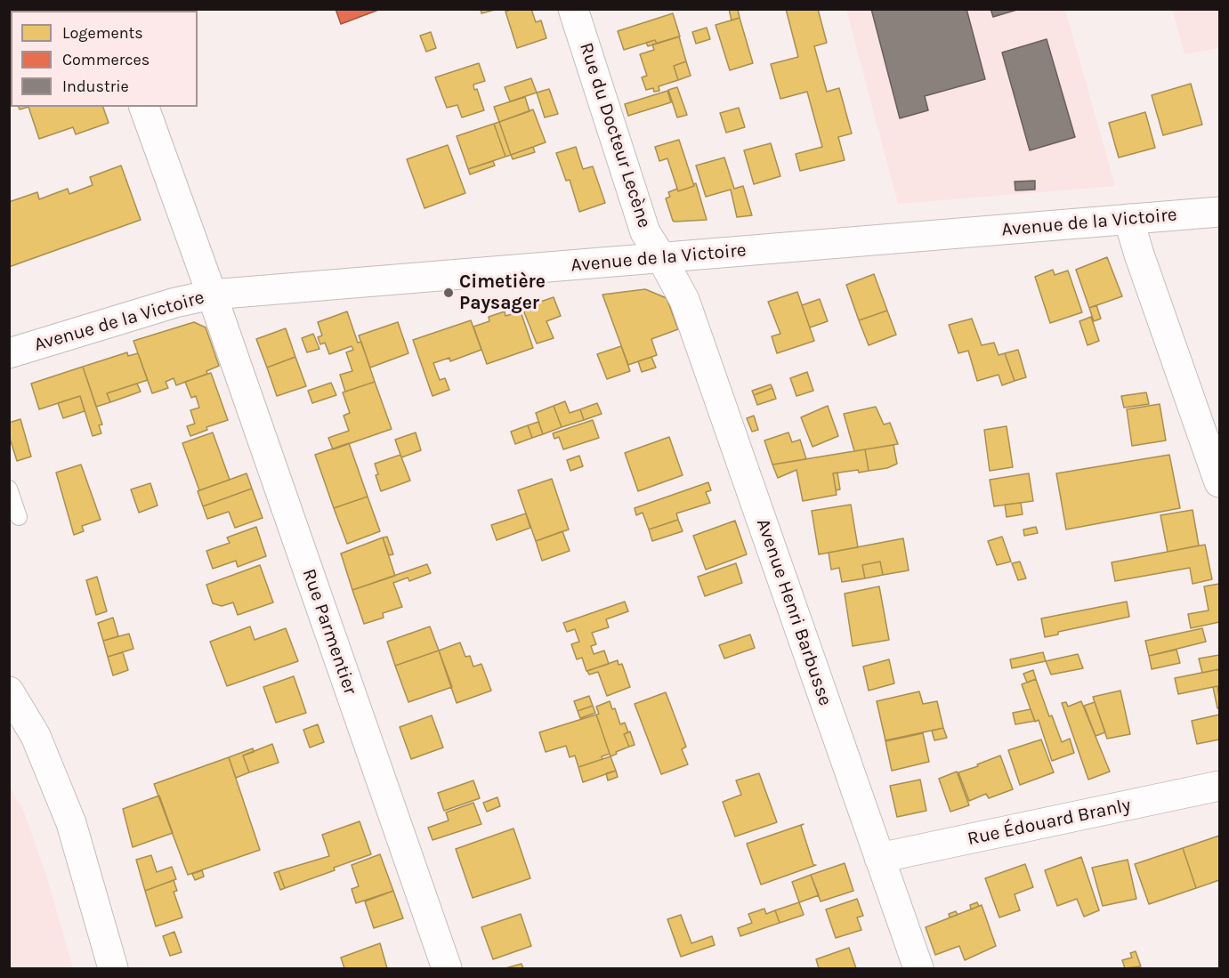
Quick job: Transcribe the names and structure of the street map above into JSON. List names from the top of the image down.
{
  "streets": {
    "street": [
      "Rue du Docteur Lecène",
      "Avenue de la Victoire",
      "Avenue Henri Barbusse",
      "Rue Parmentier",
      "Rue Édouard Branly"
    ]
  },
  "crossings": [
    ["Rue du Docteur Lecène", "Avenue de la Victoire"],
    ["Rue du Docteur Lecène", "Avenue Henri Barbusse"],
    ["Avenue de la Victoire", "Avenue Henri Barbusse"],
    ["Avenue de la Victoire", "Rue Parmentier"],
    ["Avenue Henri Barbusse", "Rue Édouard Branly"]
  ],
  "places": ["Cimetière Paysager"],
  "legend": ["Logements", "Commerces", "Industrie"]
}
